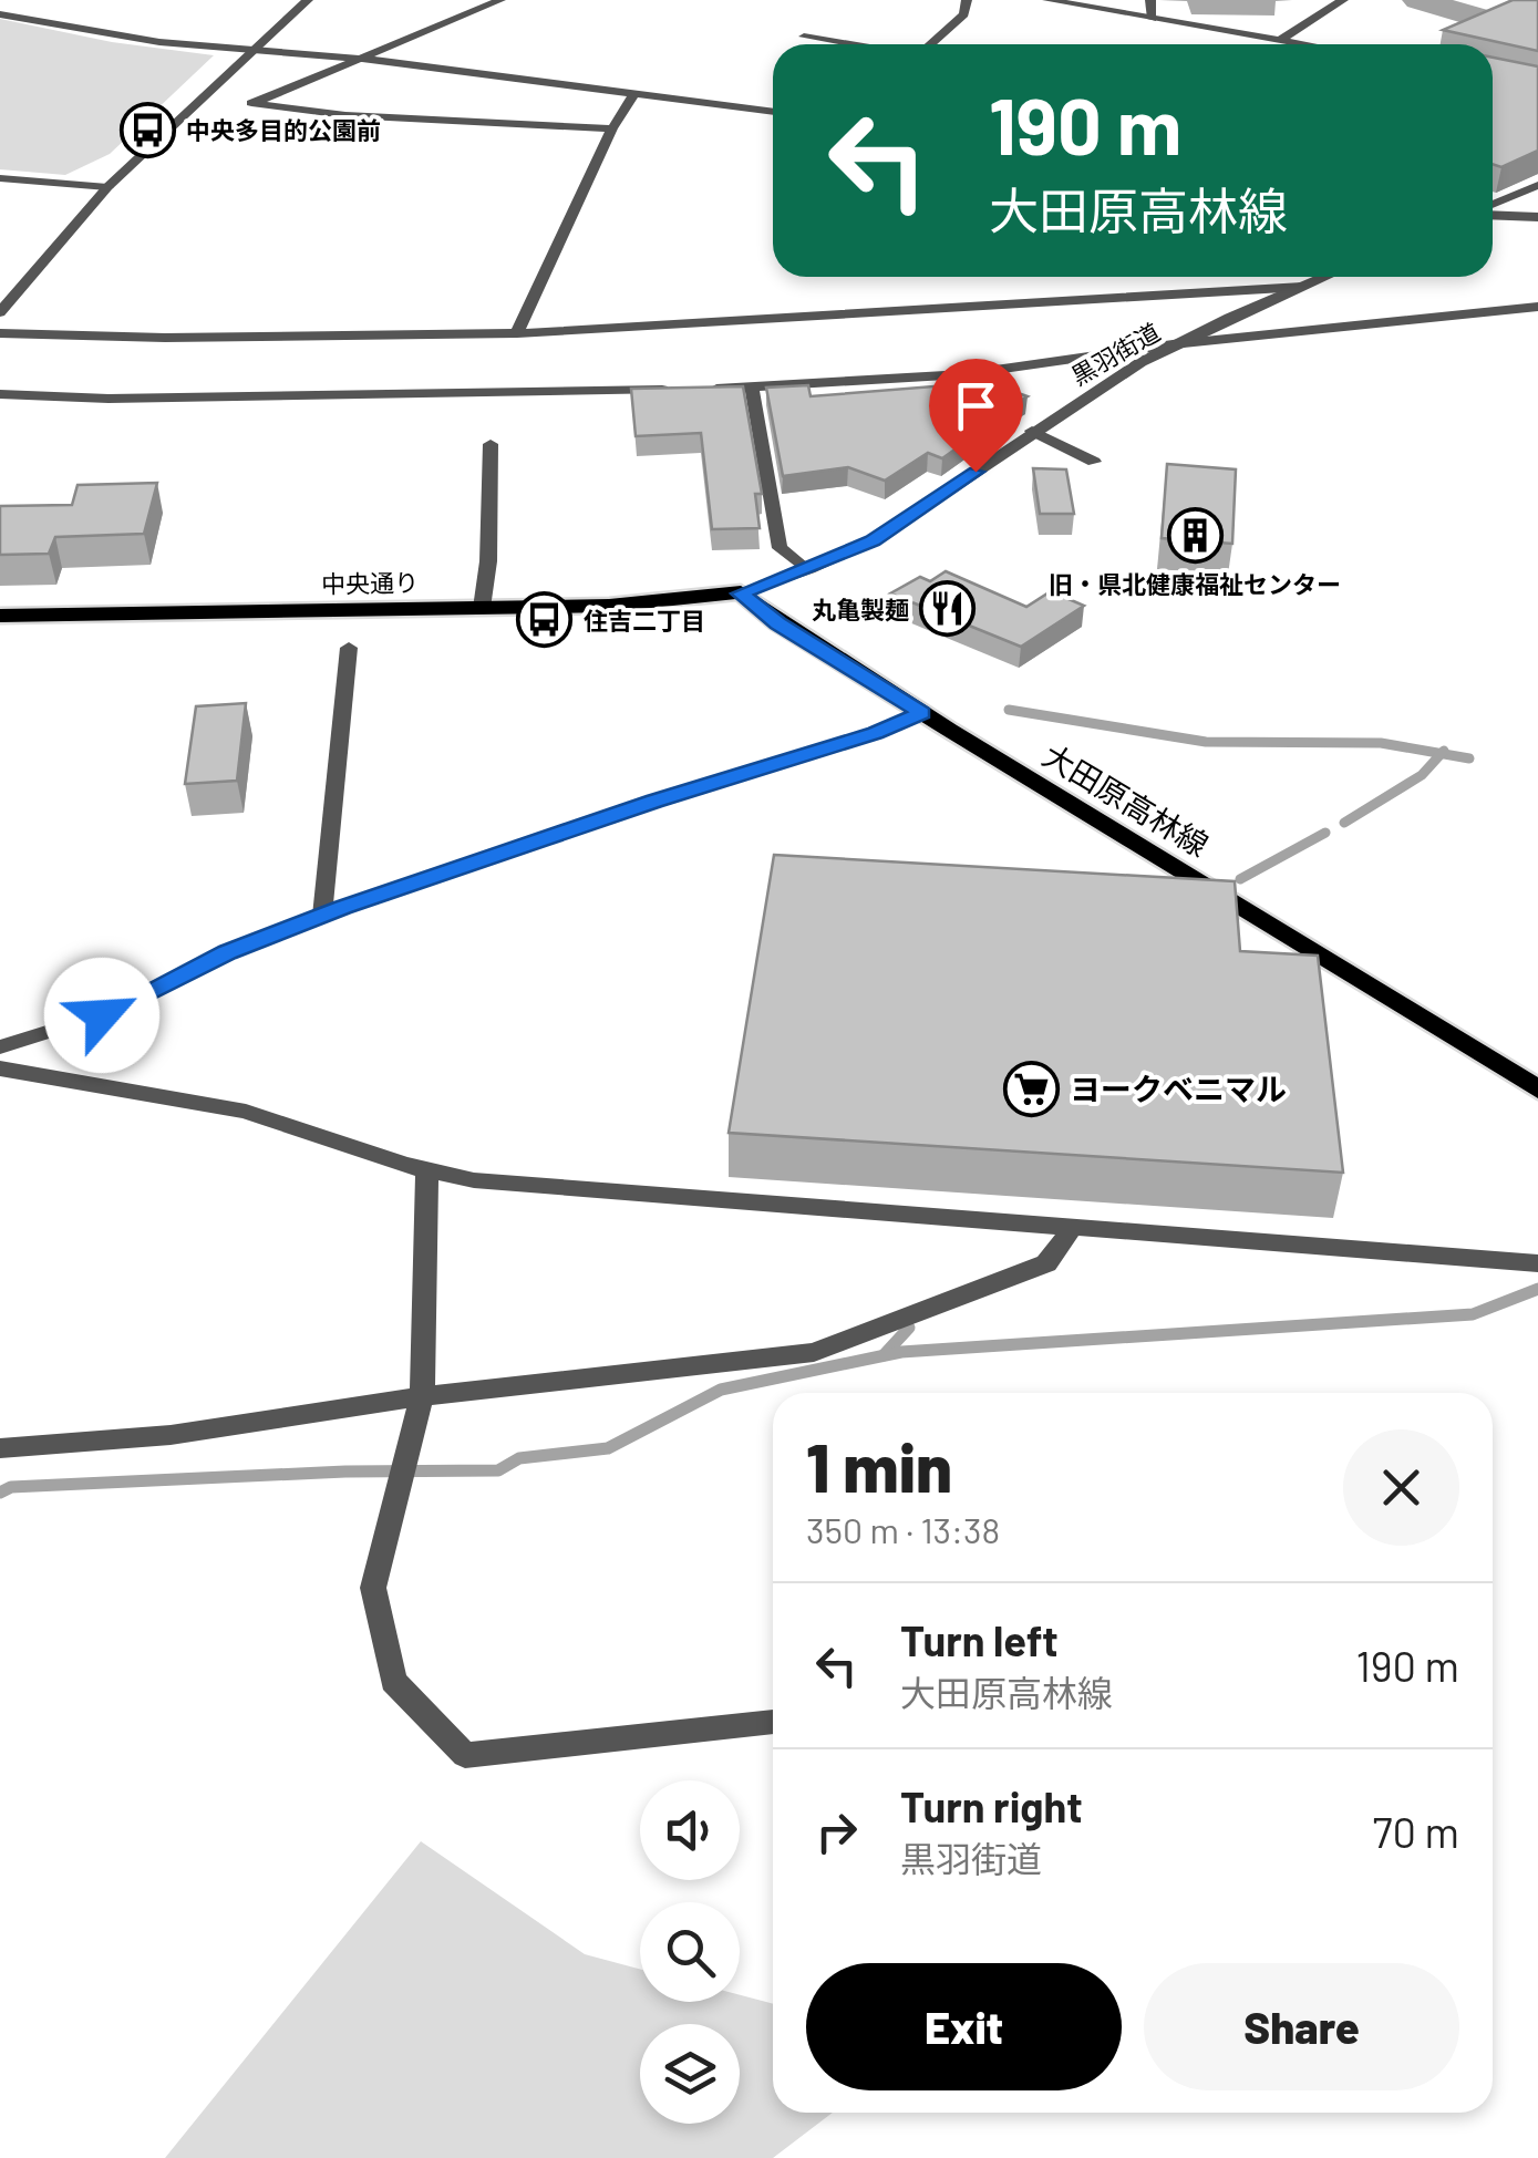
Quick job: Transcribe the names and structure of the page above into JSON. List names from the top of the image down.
{
  "streets": {
    "main road": ["中央通り", "大田原高林線"],
    "street": ["黒羽街道"]
  },
  "crossings": [
    ["黒羽街道", "中央通り"],
    ["黒羽街道", "大田原高林線"],
    ["中央通り", "大田原高林線"]
  ],
  "places": {
    "bus stop": ["中央多目的公園前", "住吉二丁目"],
    "building": ["旧・県北健康福祉センター"],
    "restaurant": ["丸亀製麺"],
    "supermarket": ["ヨークベニマル"]
  },
  "page": {
    "turn": ["190 m", "大田原高林線"],
    "heading": ["1 min", "350 m · 13:38"],
    "list": [
      {
        "name": "Turn left",
        "note": "大田原高林線",
        "value": "190 m"
      },
      {
        "name": "Turn right",
        "note": "黒羽街道",
        "value": "70 m"
      }
    ],
    "buttons": ["Exit", "Share"]
  }
}
